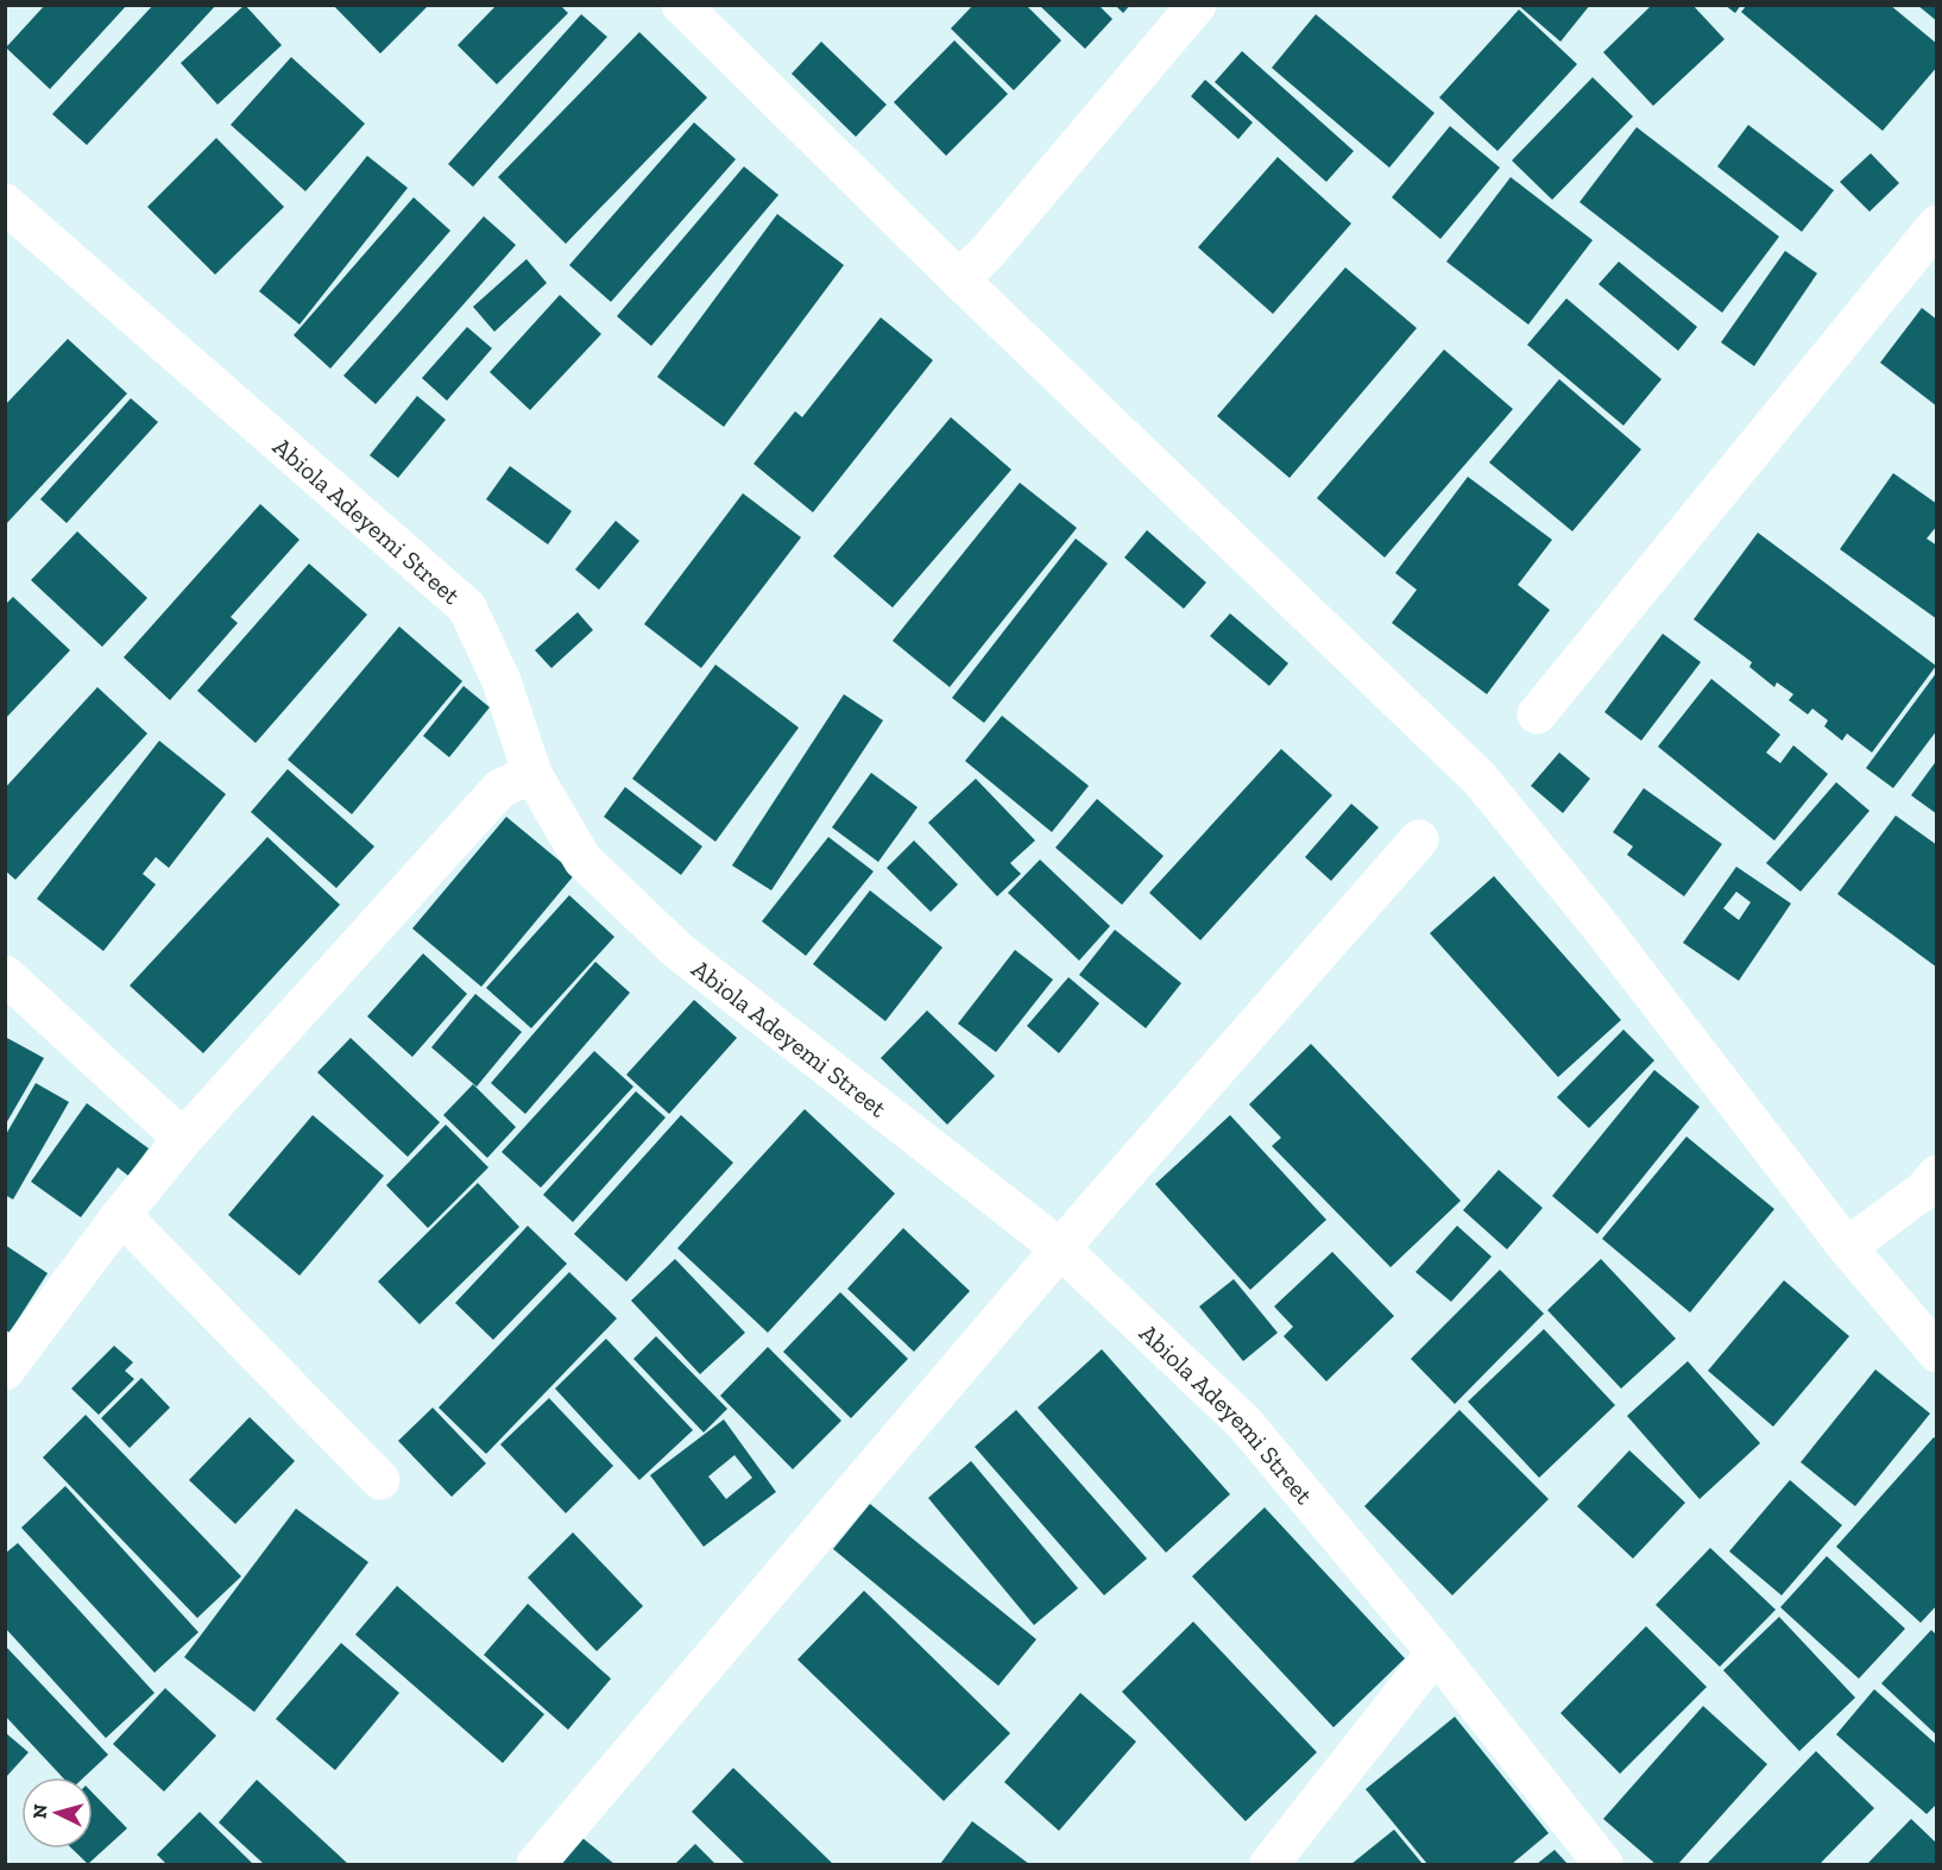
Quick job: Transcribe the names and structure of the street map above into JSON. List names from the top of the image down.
{
  "streets": {
    "street": ["Abiola Adeyemi Street"]
  },
  "north": "left"
}
